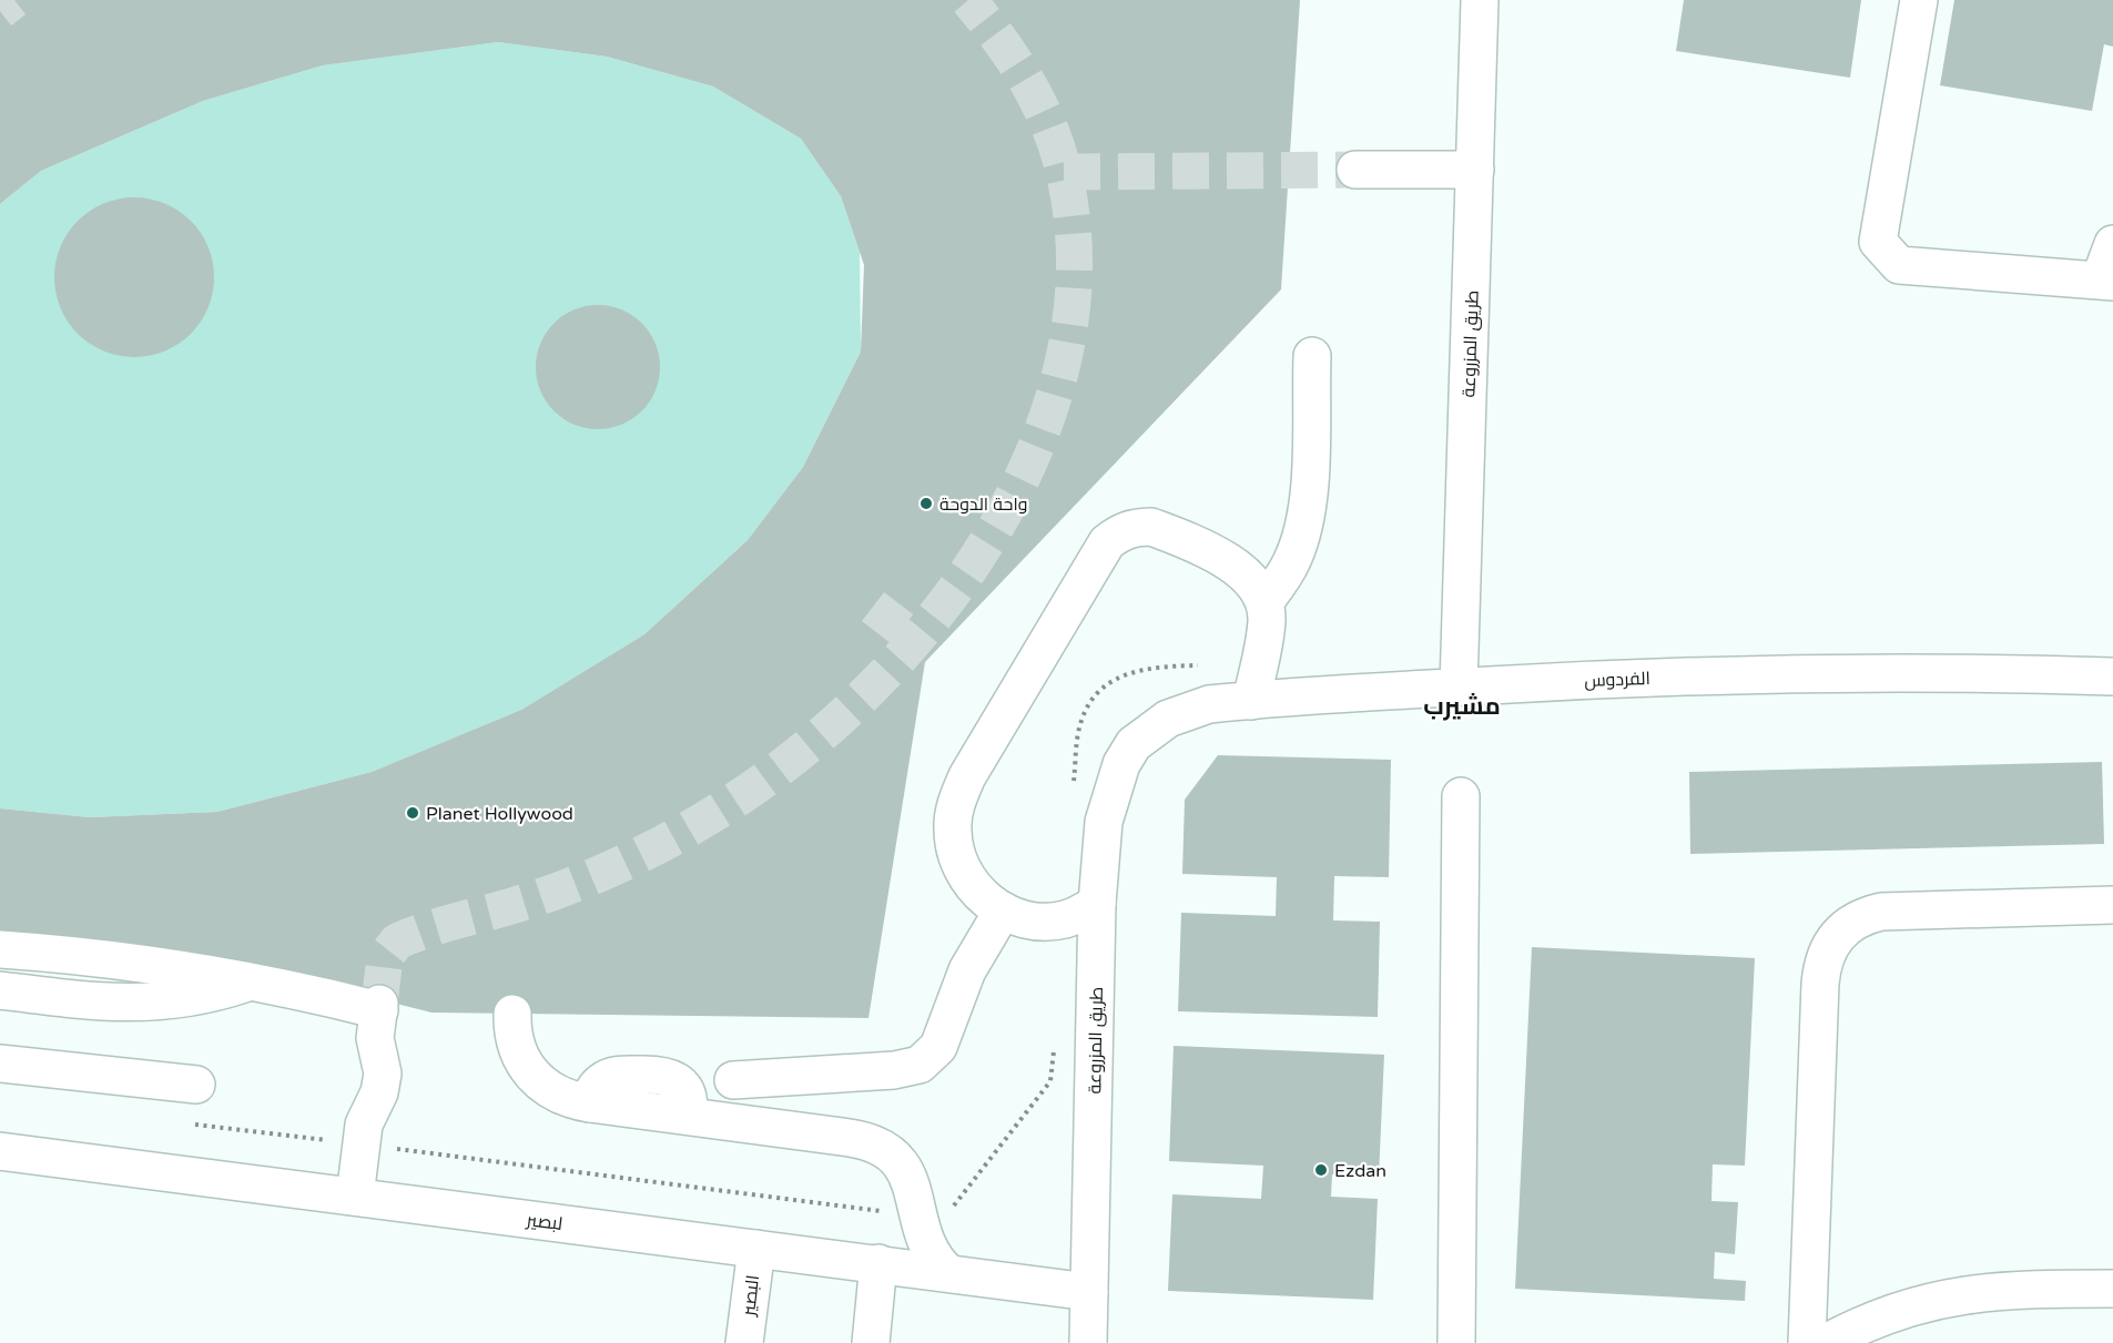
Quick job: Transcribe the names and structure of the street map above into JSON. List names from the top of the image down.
{
  "streets": {
    "street": [
      "طريق المزروعة",
      "الفردوس",
      "لبصير",
      "البصير"
    ]
  },
  "crossings": [
    ["طريق المزروعة", "الفردوس"],
    ["طريق المزروعة", "لبصير"],
    ["لبصير", "البصير"]
  ],
  "districts": ["مشيرب"],
  "places": ["واحة الدوحة", "Planet Hollywood", "Ezdan"]
}
